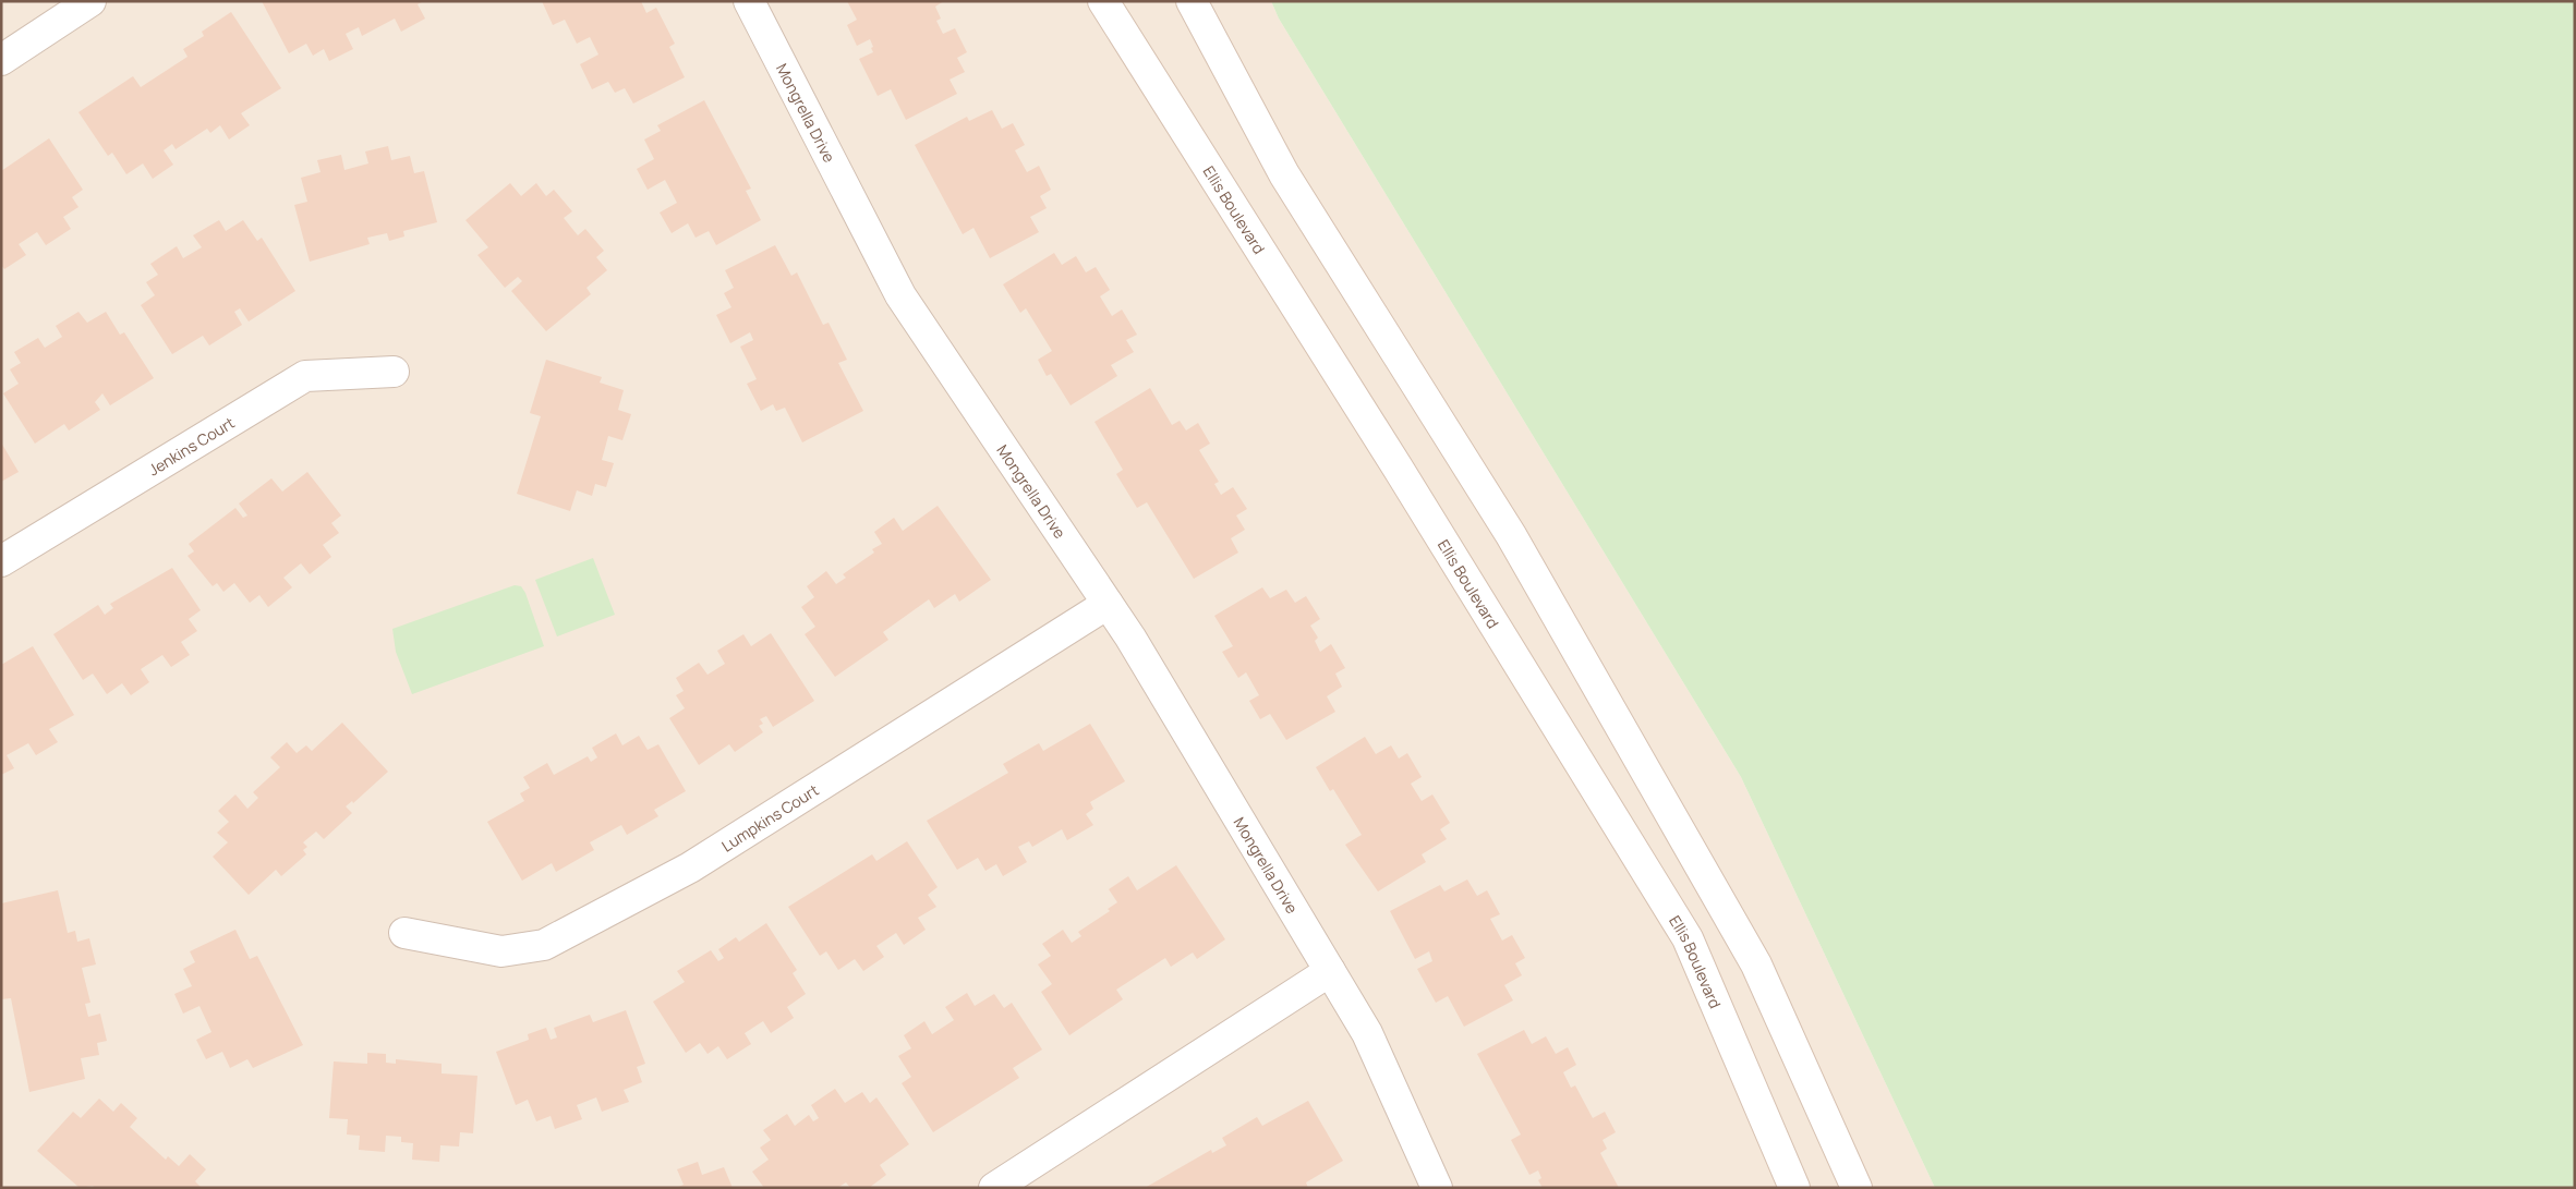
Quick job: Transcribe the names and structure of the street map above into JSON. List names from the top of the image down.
{
  "streets": {
    "street": [
      "Mongrella Drive",
      "Ellis Boulevard",
      "Jenkins Court",
      "Lumpkins Court"
    ]
  },
  "crossings": [
    ["Mongrella Drive", "Lumpkins Court"]
  ]
}
